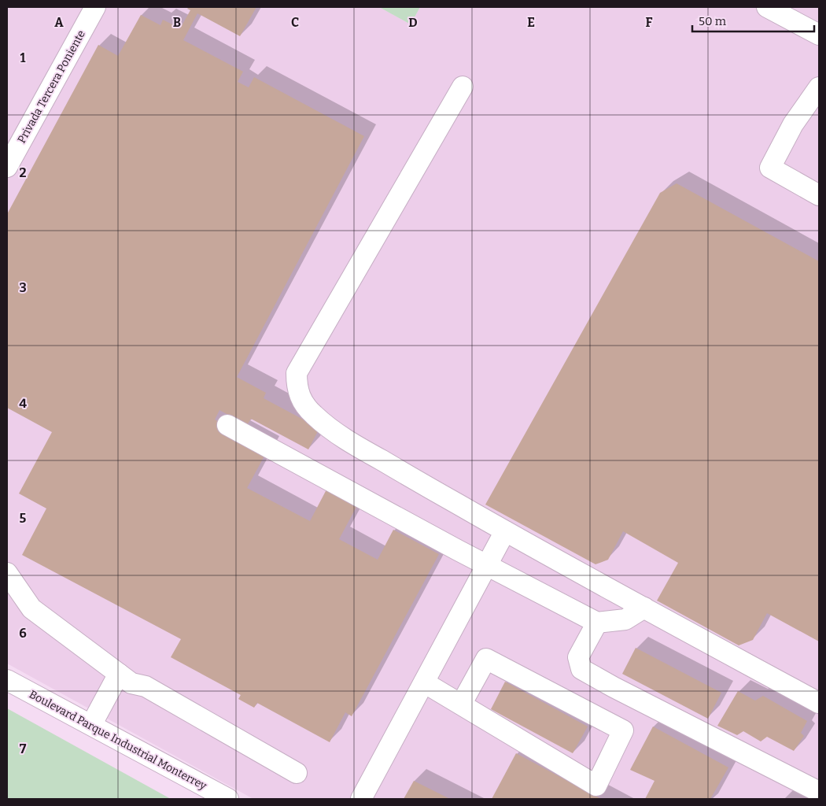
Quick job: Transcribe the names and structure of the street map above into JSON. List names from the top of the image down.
{
  "streets": {
    "street": ["Privada Tercera Poniente", "Boulevard Parque Industrial Monterrey"]
  },
  "scale_bar": "50 m",
  "grid": {
    "columns": [
      "A",
      "B",
      "C",
      "D",
      "E",
      "F"
    ],
    "rows": [
      "1",
      "2",
      "3",
      "4",
      "5",
      "6",
      "7"
    ]
  }
}
